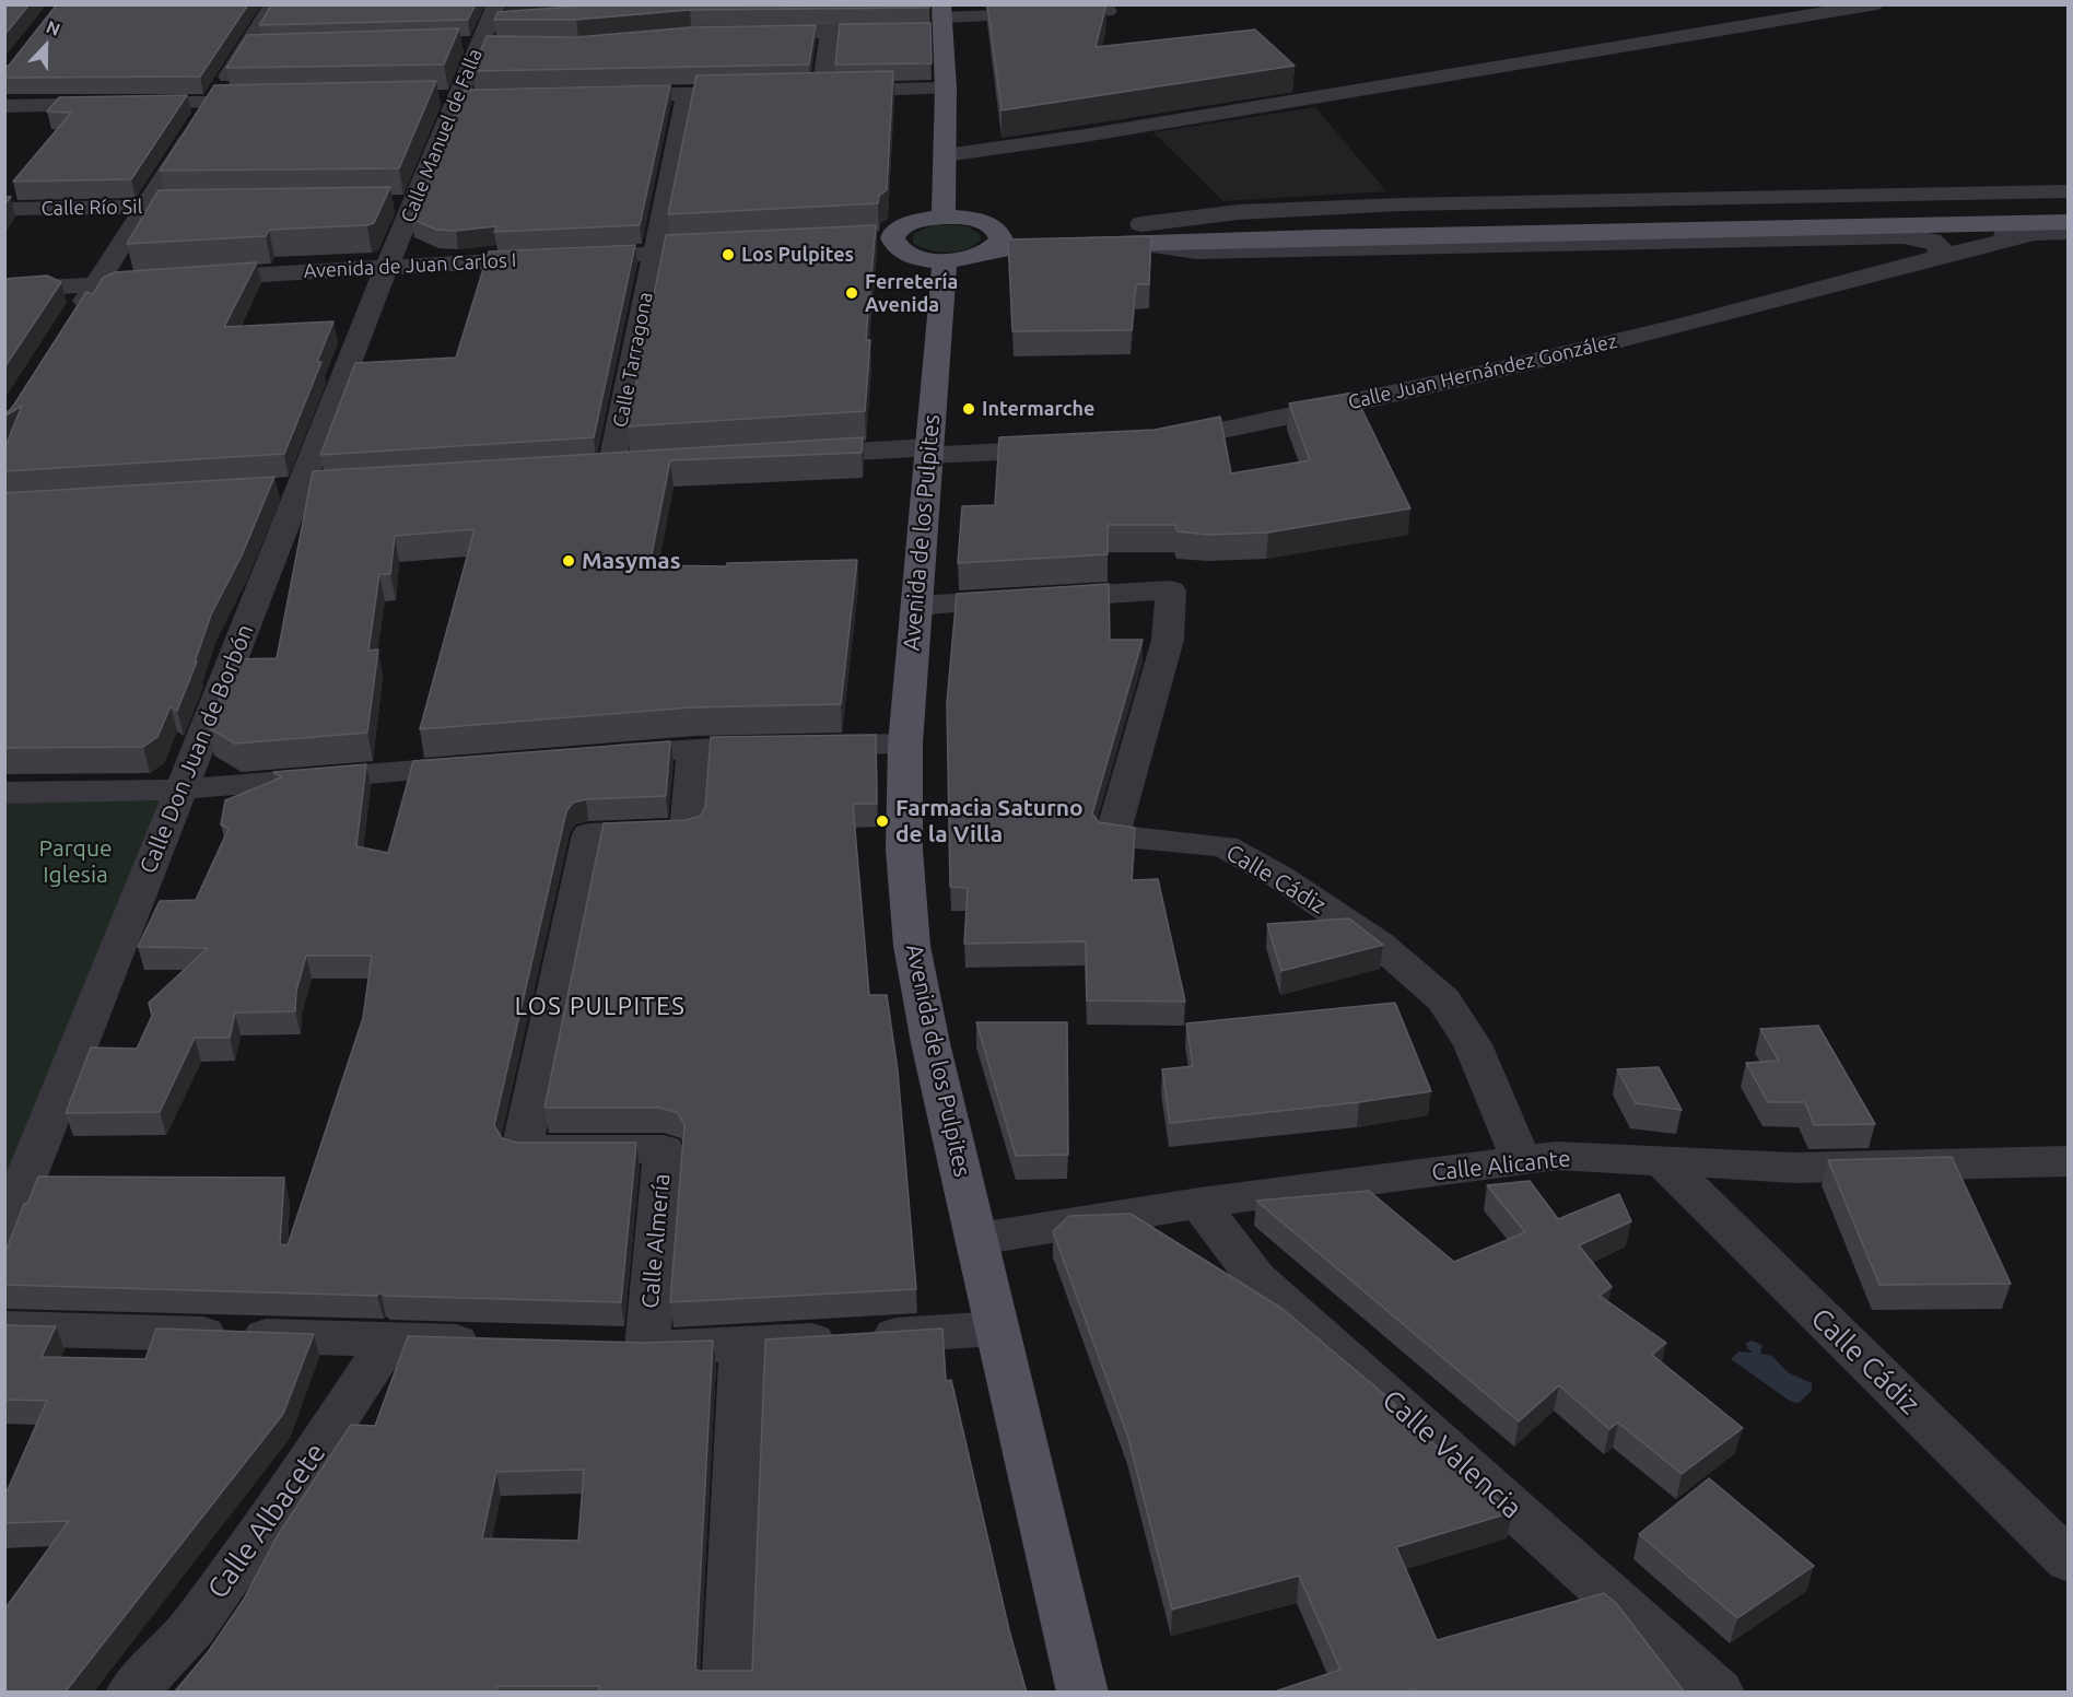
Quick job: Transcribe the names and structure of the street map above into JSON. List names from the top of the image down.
{
  "streets": {
    "main road": ["Avenida de los Pulpites"],
    "street": [
      "Calle Manuel de Falla",
      "Calle Río Sil",
      "Avenida de Juan Carlos I",
      "Calle Tarragona",
      "Calle Juan Hernández González",
      "Calle Don Juan de Borbón",
      "Calle Cádiz",
      "Calle Alicante",
      "Calle Almería",
      "Calle Valencia",
      "Calle Albacete"
    ]
  },
  "crossings": [
    ["Calle Manuel de Falla", "Avenida de Juan Carlos I"],
    ["Calle Manuel de Falla", "Calle Don Juan de Borbón"],
    ["Avenida de Juan Carlos I", "Calle Tarragona"],
    ["Avenida de Juan Carlos I", "Calle Don Juan de Borbón"],
    ["Avenida de los Pulpites", "Calle Cádiz"],
    ["Avenida de los Pulpites", "Calle Alicante"],
    ["Calle Cádiz", "Calle Alicante"],
    ["Calle Alicante", "Calle Valencia"]
  ],
  "districts": ["LOS PULPITES"],
  "parks": ["Parque Iglesia"],
  "places": [
    "Los Pulpites",
    "Ferretería Avenida",
    "Intermarche",
    "Masymas",
    "Farmacia Saturno de la Villa"
  ],
  "north": "top"
}
